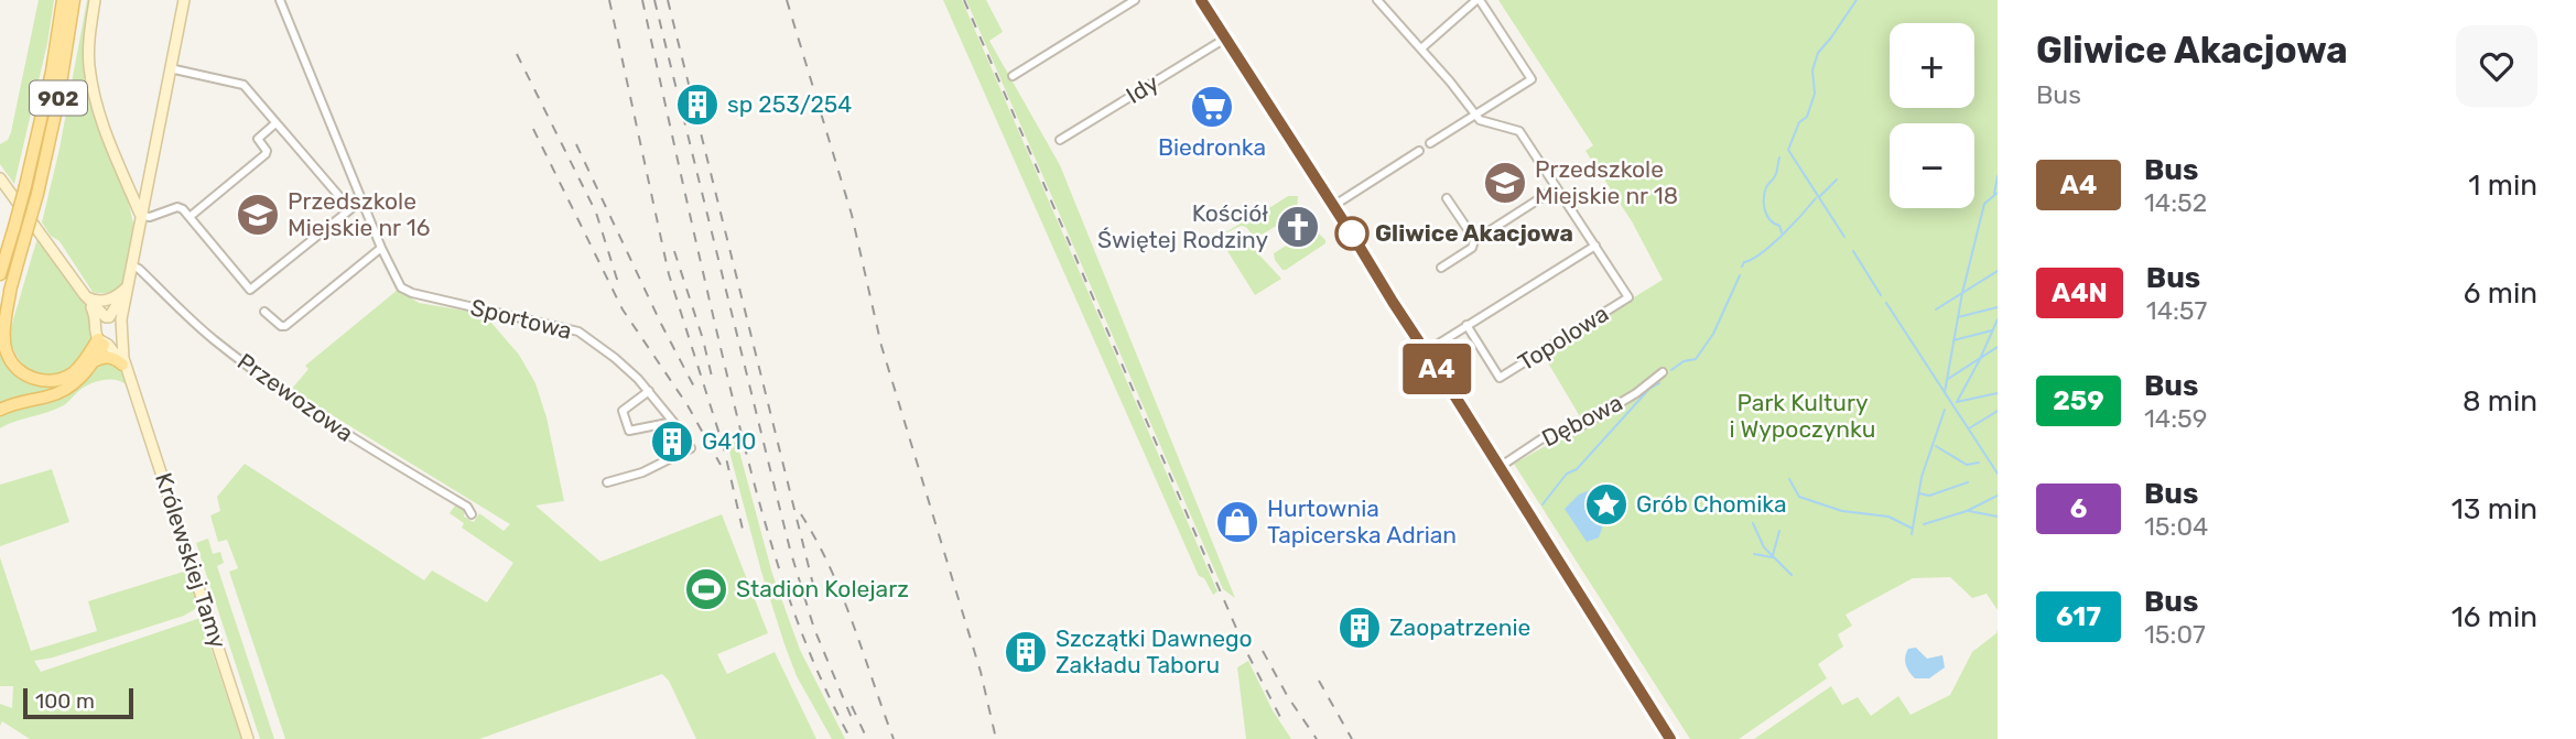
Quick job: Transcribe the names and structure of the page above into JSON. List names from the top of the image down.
{
  "streets": {
    "main road": ["902"],
    "street": [
      "Idy",
      "Sportowa",
      "Topolowa",
      "Przewozowa",
      "Dębowa",
      "Królewskiej Tamy"
    ]
  },
  "parks": ["Park Kultury i Wypoczynku"],
  "places": {
    "building": [
      "sp 253/254",
      "G410",
      "Zaopatrzenie",
      "Szczątki Dawnego Zakładu Taboru"
    ],
    "supermarket": ["Biedronka"],
    "school or university": ["Przedszkole Miejskie nr 18", "Przedszkole Miejskie nr 16"],
    "church": ["Kościół Świętej Rodziny"],
    "other": ["Gliwice Akacjowa"],
    "place": ["Grób Chomika"],
    "shop": ["Hurtownia Tapicerska Adrian"],
    "sports": ["Stadion Kolejarz"]
  },
  "lines": ["bus line A4"],
  "scale_bar": "100 m",
  "page": {
    "on_map": "A4",
    "heading": ["Gliwice Akacjowa", "Bus"],
    "map_buttons": ["+", "−"],
    "list": [
      {
        "mark": "A4",
        "name": "Bus",
        "note": "14:52",
        "value": "1 min"
      },
      {
        "mark": "A4N",
        "name": "Bus",
        "note": "14:57",
        "value": "6 min"
      },
      {
        "mark": "259",
        "name": "Bus",
        "note": "14:59",
        "value": "8 min"
      },
      {
        "mark": "6",
        "name": "Bus",
        "note": "15:04",
        "value": "13 min"
      },
      {
        "mark": "617",
        "name": "Bus",
        "note": "15:07",
        "value": "16 min"
      }
    ],
    "scale": "100 m"
  }
}
